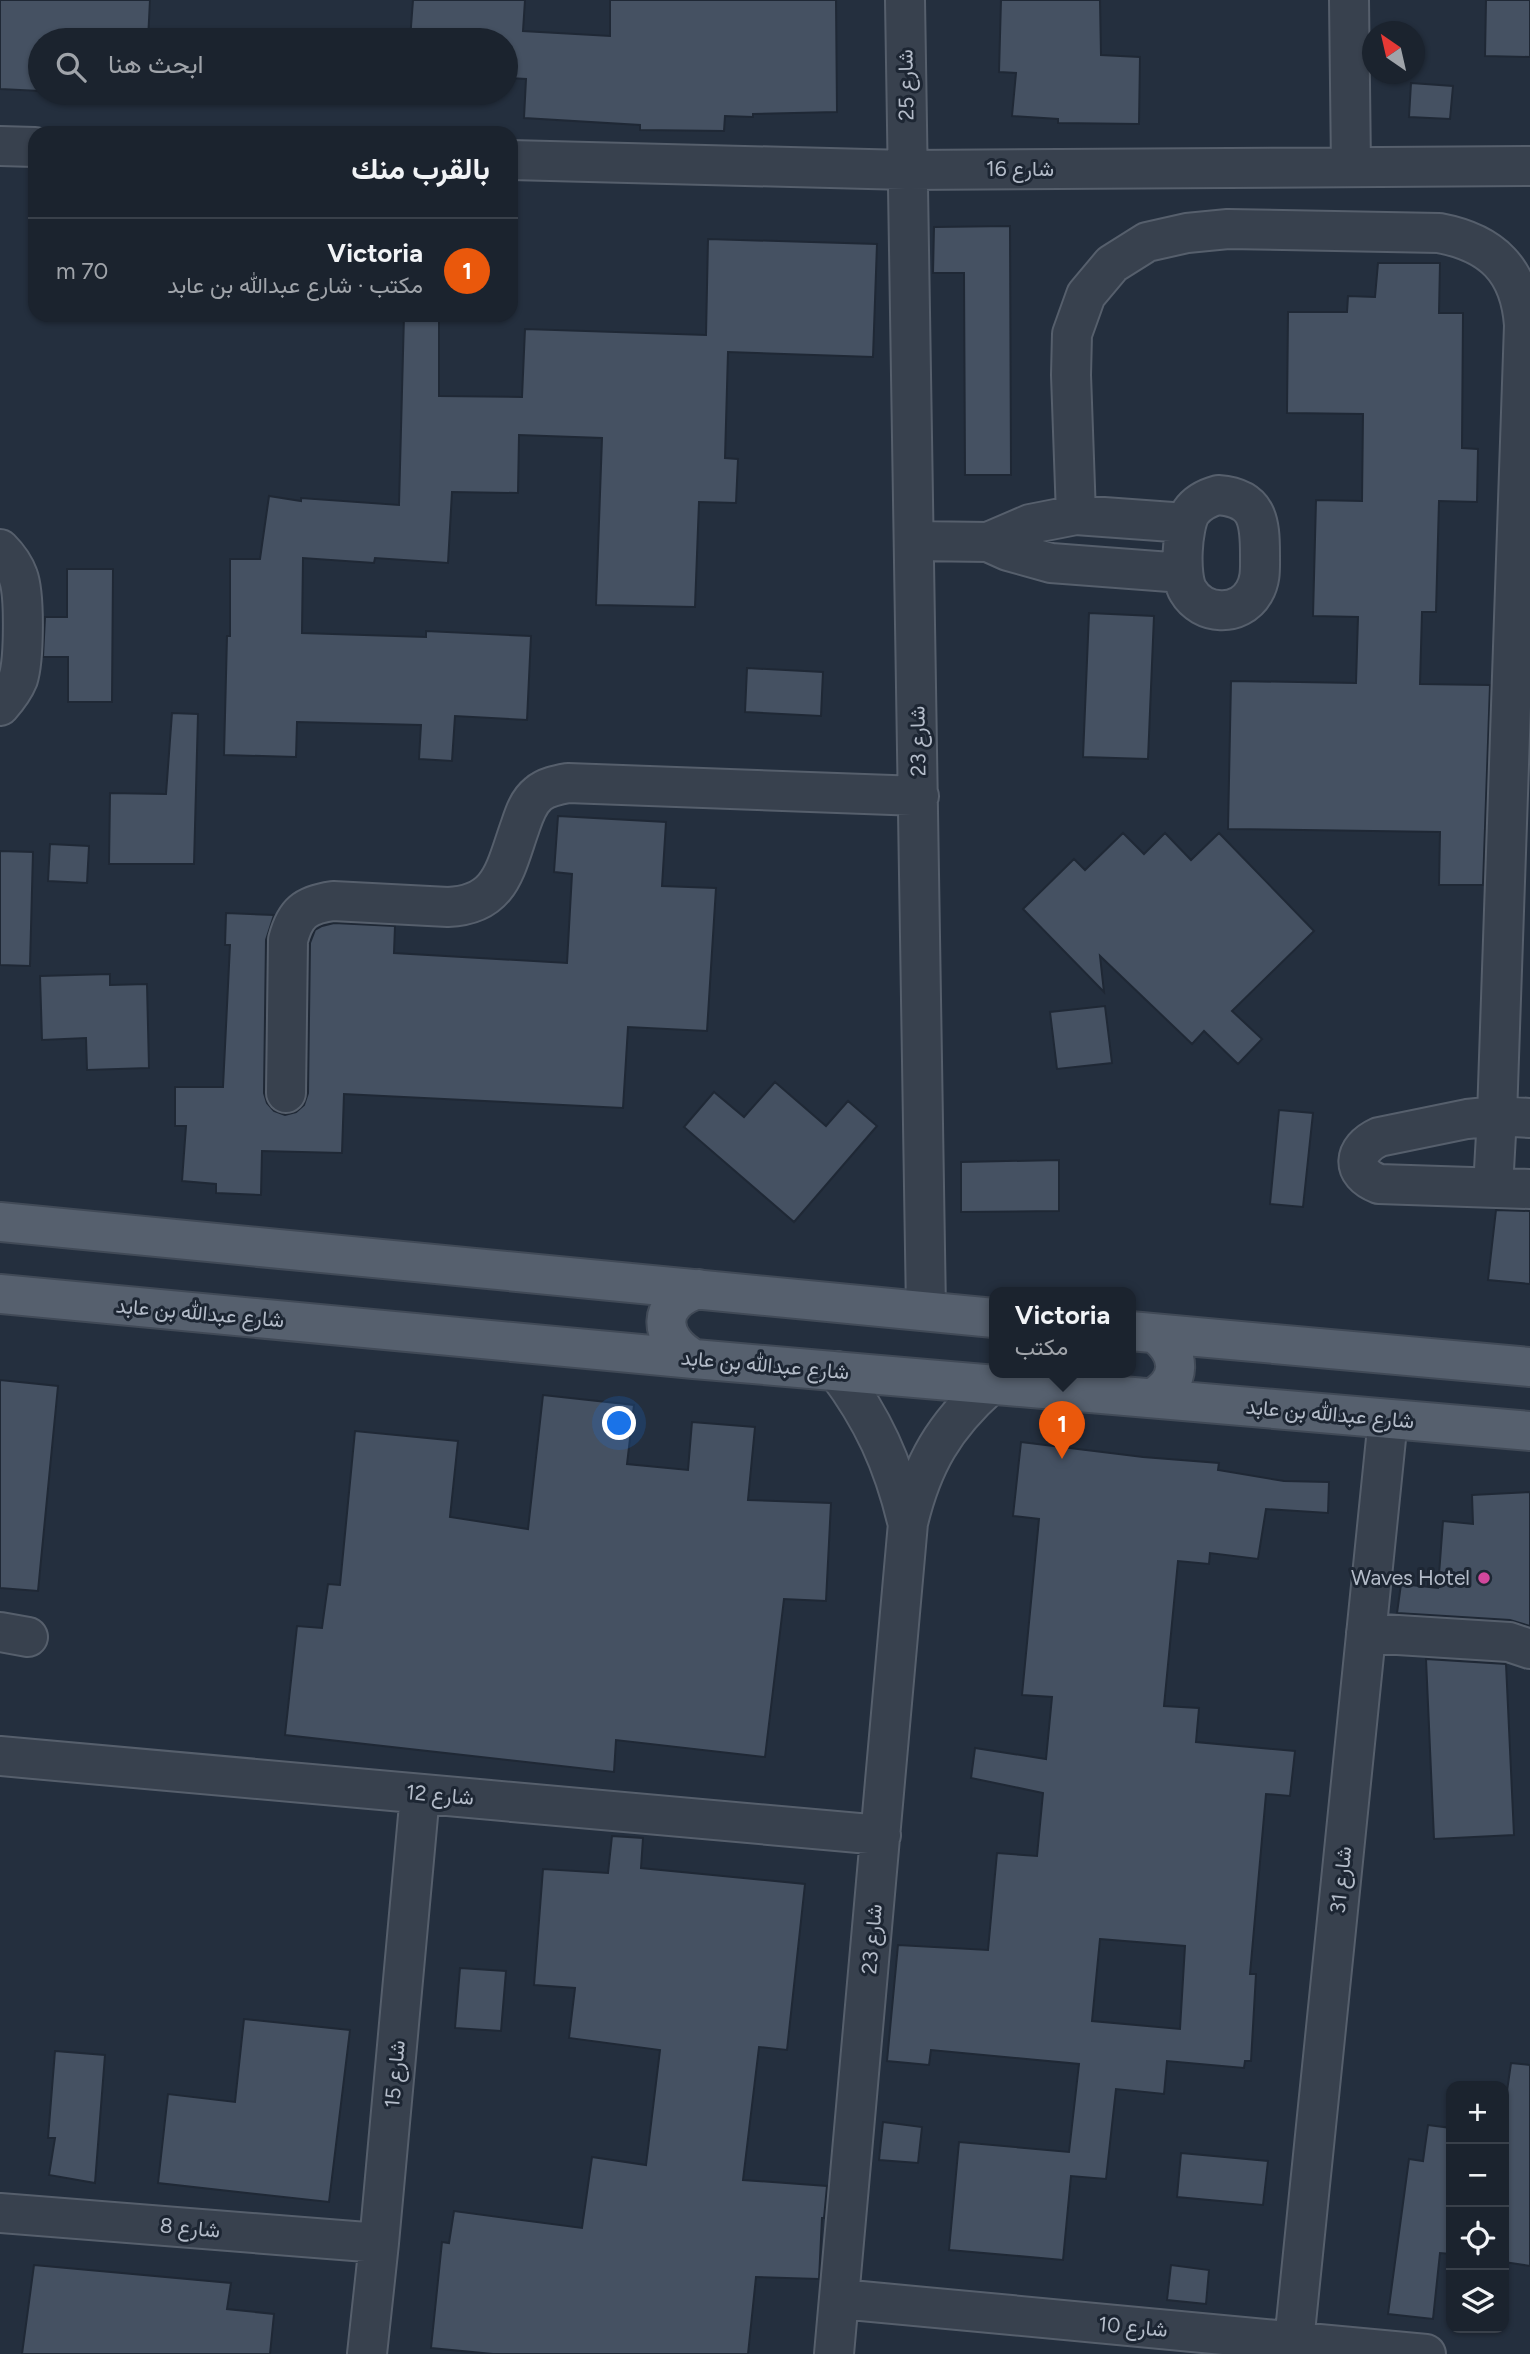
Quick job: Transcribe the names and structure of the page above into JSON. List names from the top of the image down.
{
  "streets": {
    "main road": ["شارع عبدالله بن عابد"],
    "street": [
      "شارع 25",
      "شارع 16",
      "شارع 23",
      "شارع 12",
      "شارع 31",
      "شارع 15",
      "شارع 8",
      "شارع 10"
    ]
  },
  "crossings": [
    ["شارع 25", "شارع 16"],
    ["شارع 25", "شارع 23"],
    ["شارع 16", "شارع 23"],
    ["شارع 23", "شارع عبدالله بن عابد"],
    ["شارع 23", "شارع 12"],
    ["شارع 23", "شارع 10"],
    ["شارع عبدالله بن عابد", "شارع 31"],
    ["شارع 12", "شارع 15"],
    ["شارع 31", "شارع 10"],
    ["شارع 15", "شارع 8"]
  ],
  "places": ["Waves Hotel"],
  "north": "top left",
  "page": {
    "search": "ابحث هنا",
    "heading": "بالقرب منك",
    "list": [
      {
        "mark": "1",
        "name": "Victoria",
        "note": "مكتب · شارع عبدالله بن عابد",
        "value": "70 m"
      }
    ],
    "popup": ["Victoria", "مكتب"],
    "pins": "1",
    "map_buttons": ["+", "−"]
  }
}
